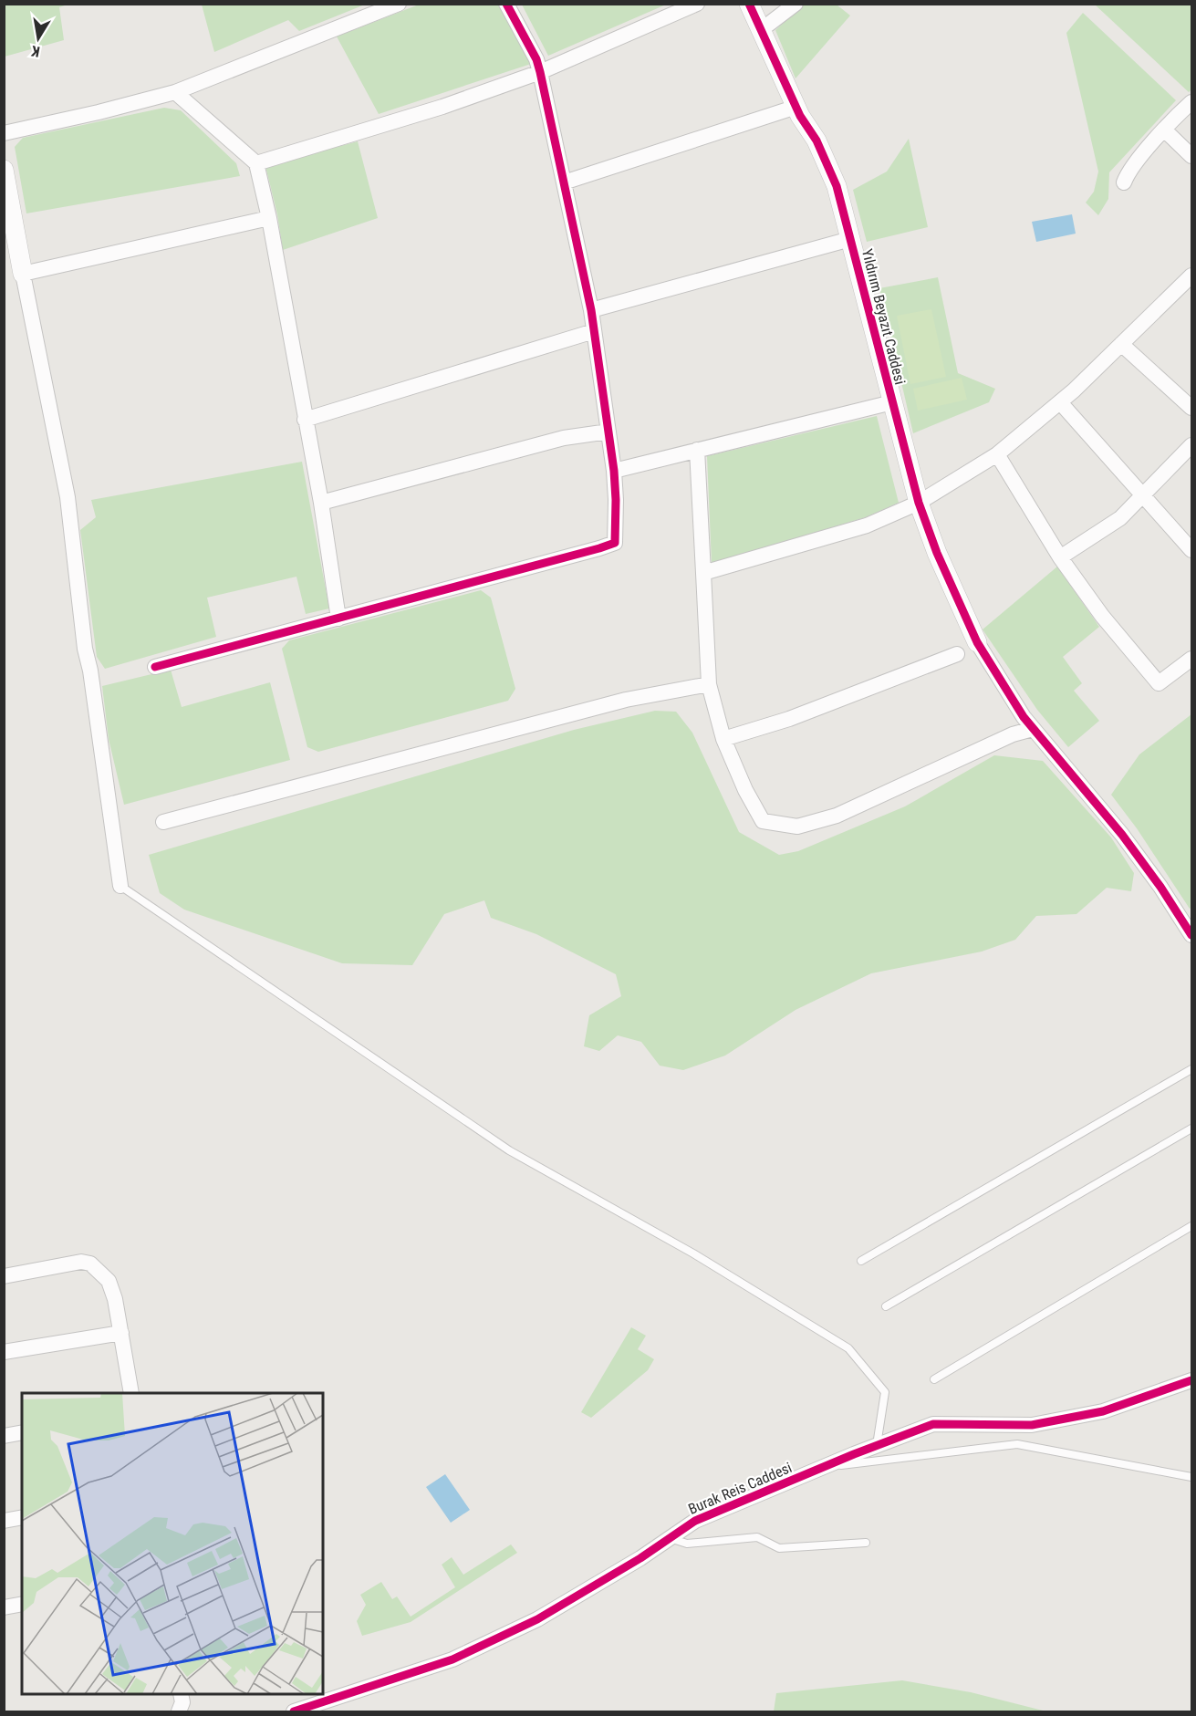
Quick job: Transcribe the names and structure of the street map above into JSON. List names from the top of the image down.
{
  "streets": {
    "street": ["Yıldırım Beyazıt Caddesi", "Burak Reis Caddesi"]
  },
  "north": "bottom"
}
